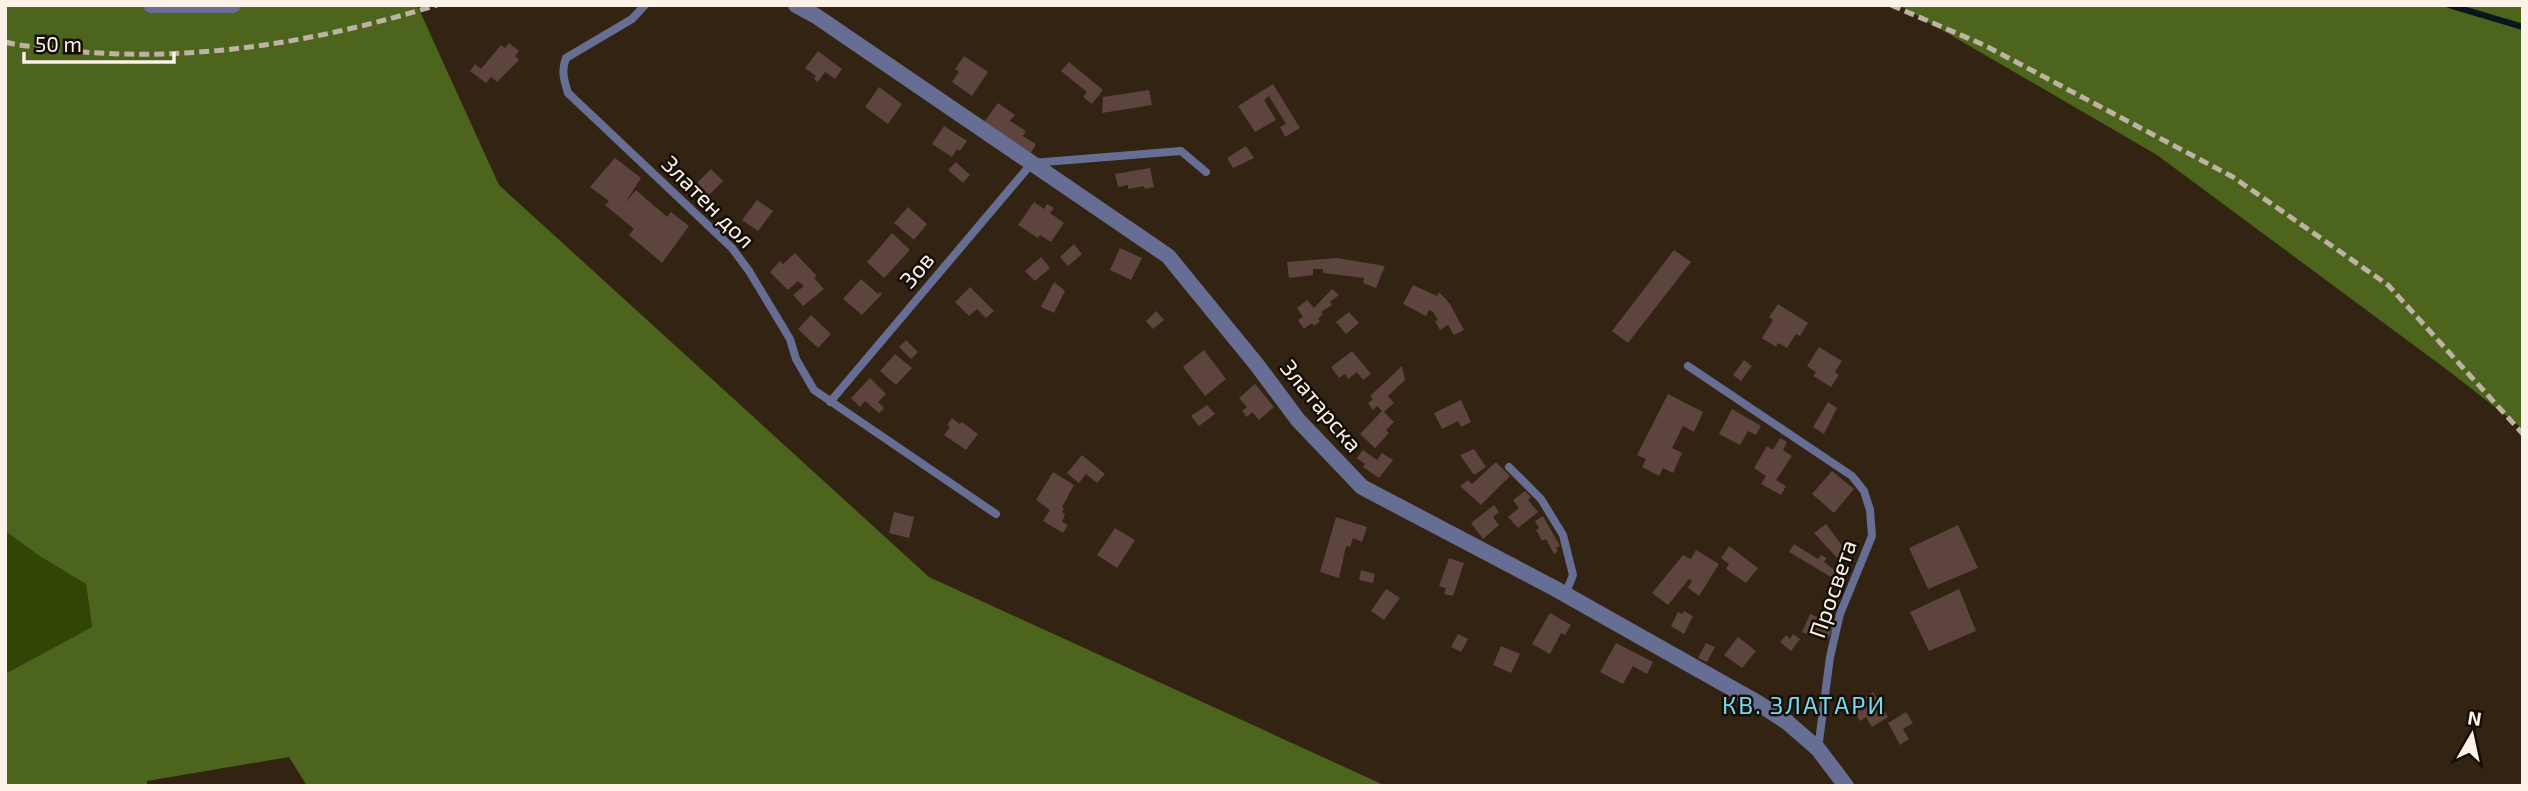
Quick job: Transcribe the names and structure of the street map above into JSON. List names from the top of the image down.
{
  "streets": {
    "street": ["Златарска"],
    "lane": ["Златен дол", "Зов", "Просвета"]
  },
  "crossings": [
    ["Златен дол", "Зов"],
    ["Зов", "Златарска"],
    ["Златарска", "Просвета"]
  ],
  "districts": ["КВ. ЗЛАТАРИ"],
  "scale_bar": "50 m",
  "north": "top"
}
